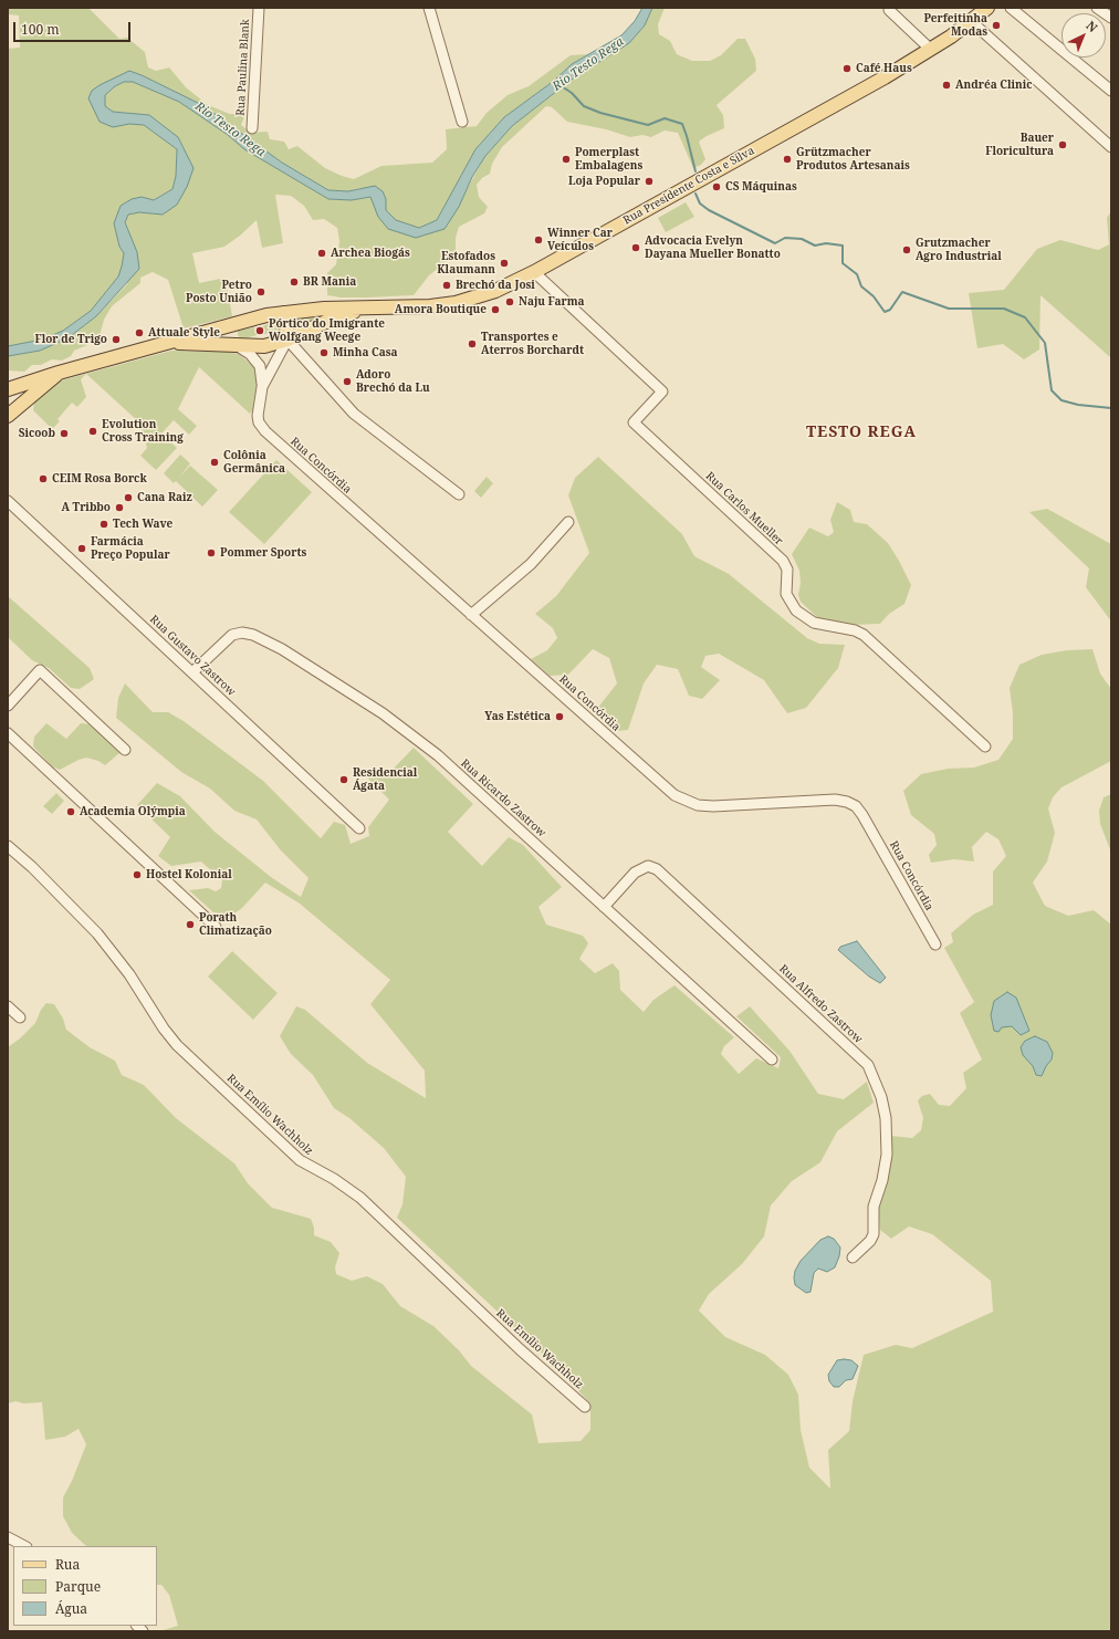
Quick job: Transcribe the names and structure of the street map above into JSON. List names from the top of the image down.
{
  "streets": {
    "main road": ["Rua Presidente Costa e Silva"],
    "street": [
      "Rua Paulina Blank",
      "Rua Concórdia",
      "Rua Carlos Mueller",
      "Rua Gustavo Zastrow",
      "Rua Ricardo Zastrow",
      "Rua Alfredo Zastrow",
      "Rua Emílio Wachholz"
    ]
  },
  "crossings": [
    ["Rua Presidente Costa e Silva", "Rua Concórdia"],
    ["Rua Presidente Costa e Silva", "Rua Carlos Mueller"],
    ["Rua Gustavo Zastrow", "Rua Ricardo Zastrow"],
    ["Rua Ricardo Zastrow", "Rua Alfredo Zastrow"]
  ],
  "districts": ["TESTO REGA"],
  "water": ["Rio Testo Rega"],
  "places": [
    "Perfeitinha Modas",
    "Café Haus",
    "Andréa Clinic",
    "Bauer Floricultura",
    "Pomerplast Embalagens",
    "Grützmacher Produtos Artesanais",
    "Loja Popular",
    "CS Máquinas",
    "Winner Car Veículos",
    "Advocacia Evelyn Dayana Mueller Bonatto",
    "Grutzmacher Agro Industrial",
    "Archea Biogás",
    "Estofados Klaumann",
    "BR Mania",
    "Brechó da Josi",
    "Petro Posto União",
    "Naju Farma",
    "Amora Boutique",
    "Pórtico do Imigrante Wolfgang Weege",
    "Attuale Style",
    "Flor de Trigo",
    "Transportes e Aterros Borchardt",
    "Minha Casa",
    "Adoro Brechó da Lu",
    "Evolution Cross Training",
    "Sicoob",
    "Colônia Germânica",
    "CEIM Rosa Borck",
    "Cana Raiz",
    "A Tribbo",
    "Tech Wave",
    "Farmácia Preço Popular",
    "Pommer Sports",
    "Yas Estética",
    "Residencial Ágata",
    "Academia Olýmpia",
    "Hostel Kolonial",
    "Porath Climatização"
  ],
  "legend": ["Rua", "Parque", "Água"],
  "scale_bar": "100 m",
  "north": "top right"
}
